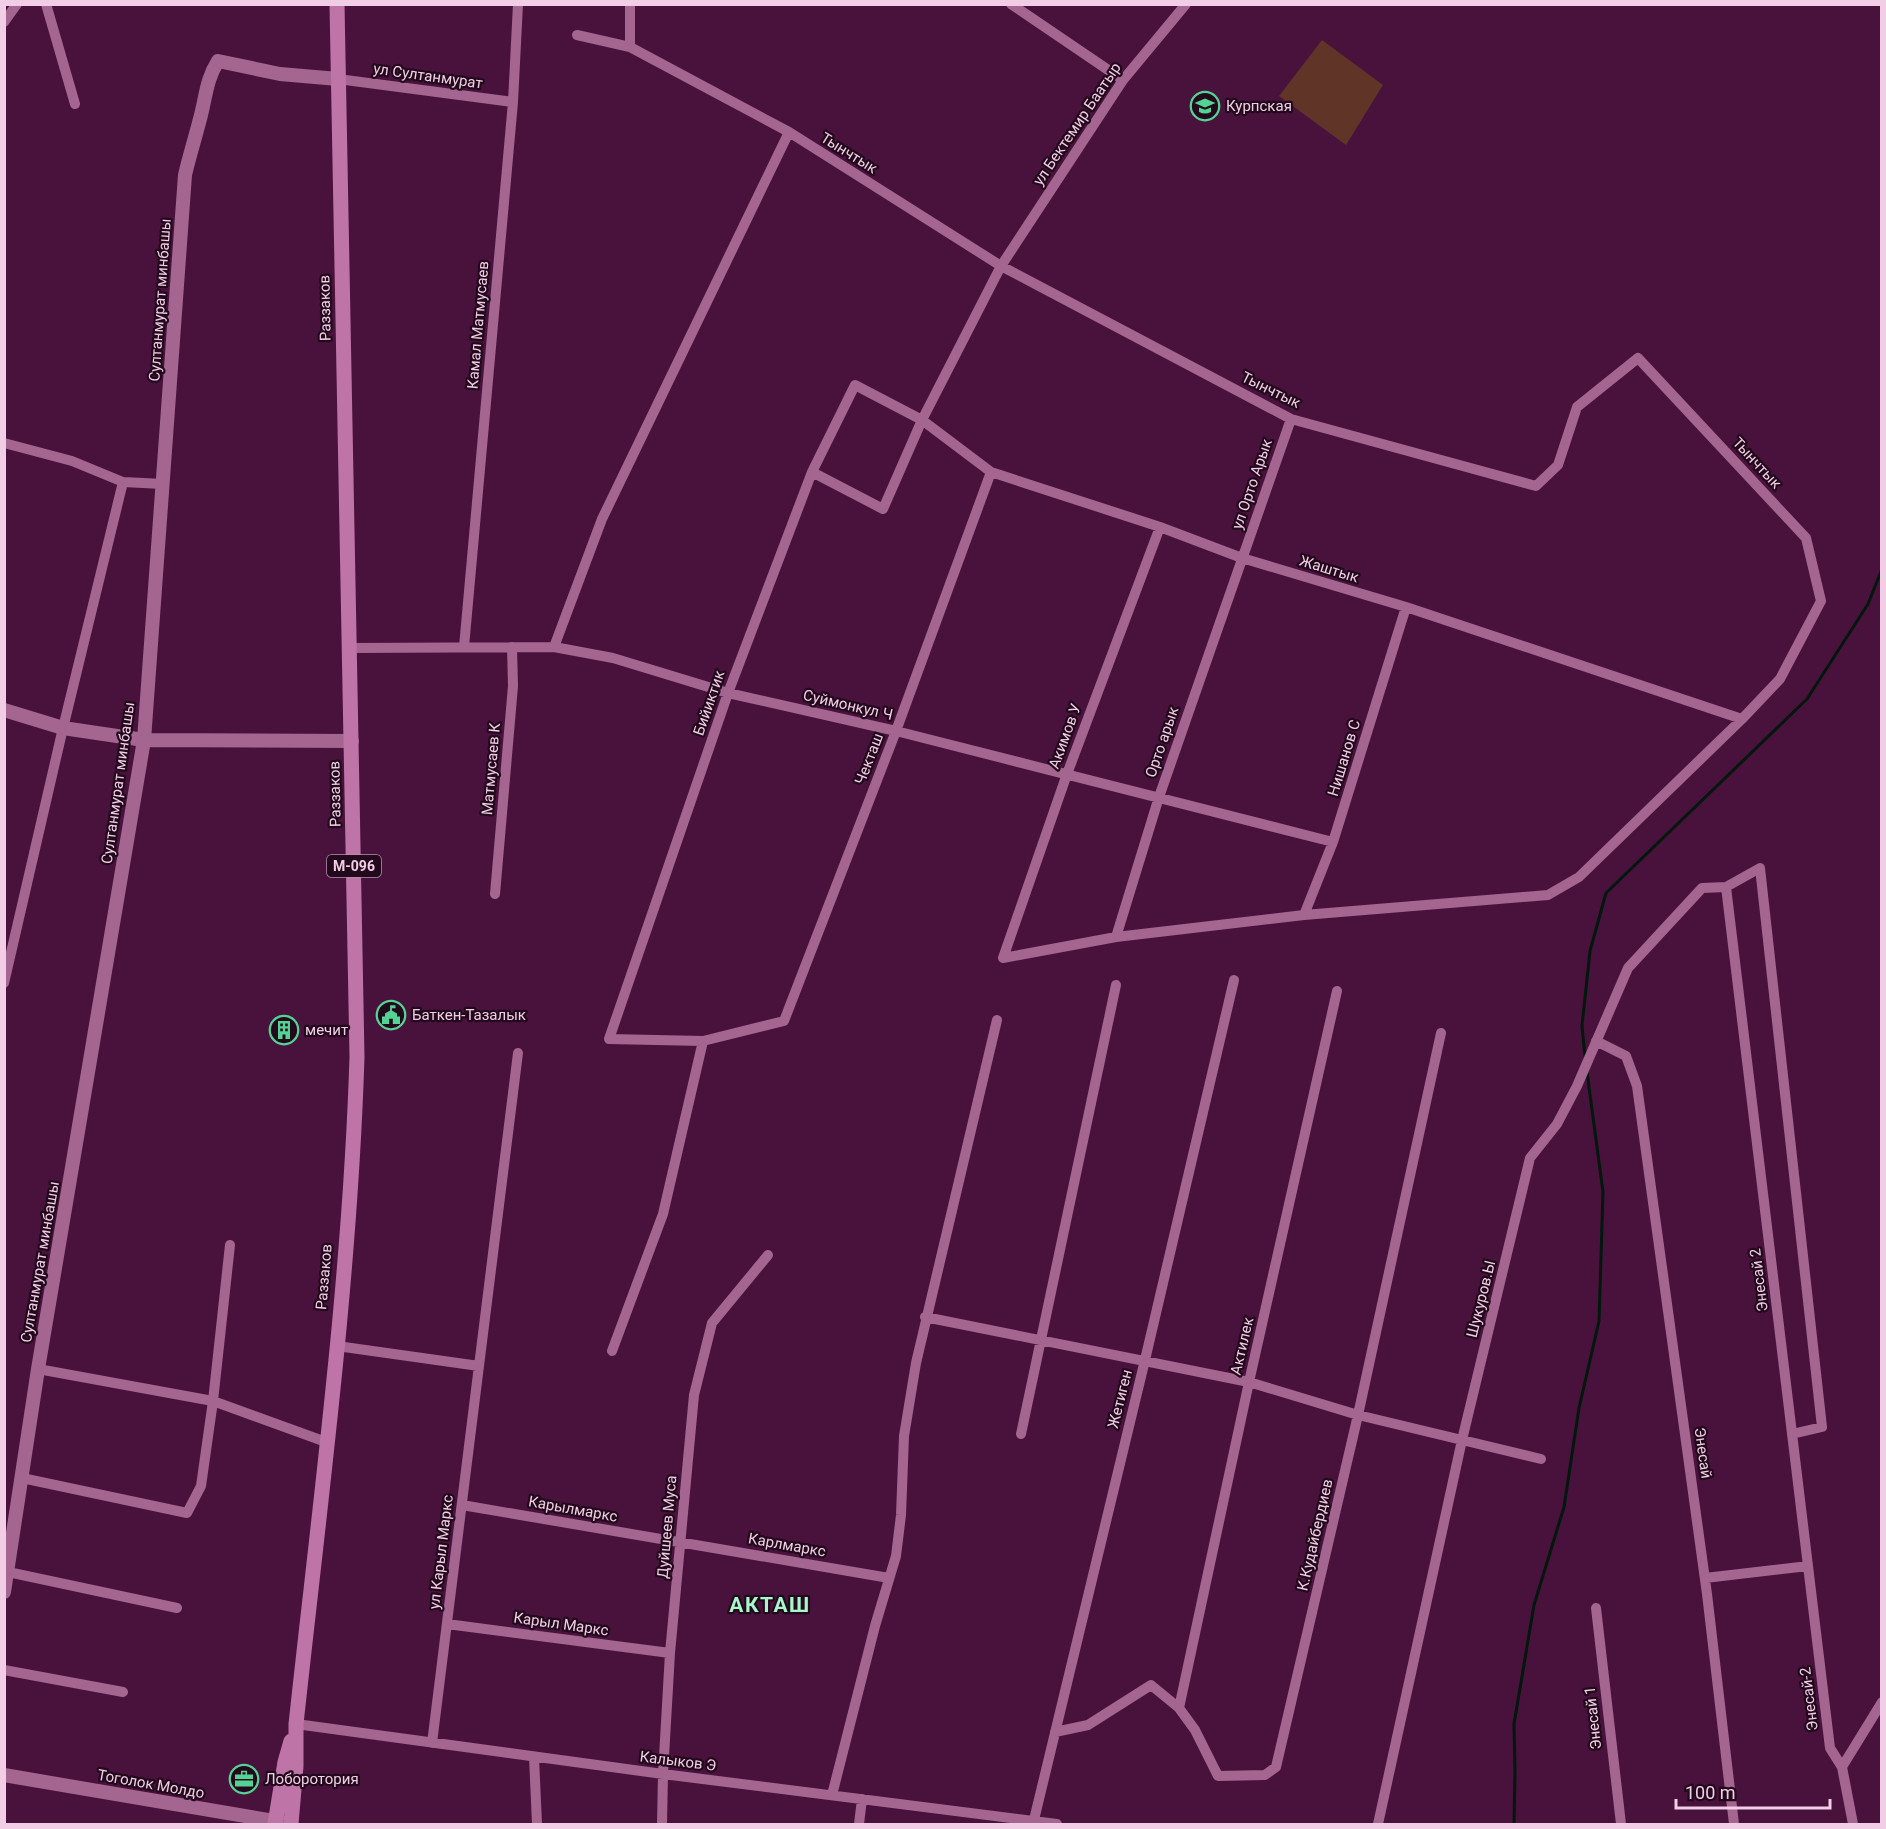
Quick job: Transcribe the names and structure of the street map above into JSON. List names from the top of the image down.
{
  "streets": {
    "main road": ["Раззаков", "М-096"],
    "street": [
      "ул Султанмурат",
      "ул Бектемир Баатыр",
      "Тынчтык",
      "Султанмурат минбашы",
      "Камал Матмусаев",
      "ул Орто Арык",
      "Жаштык",
      "Бийиктик",
      "Суймонкул Ч",
      "Акимов У",
      "Орто арык",
      "Нишанов С",
      "Чекташ",
      "Матмусаев К",
      "Энесай 2",
      "Шукуров.Ы",
      "Актилек",
      "Жетиген",
      "Энесай",
      "Карылмаркс",
      "Дуйшеев Муса",
      "К.Кудайбердиев",
      "Карлмаркс",
      "ул Карыл Маркс",
      "Карыл Маркс",
      "Энесай-2",
      "Энесай 1",
      "Калыков Э",
      "Тоголок Молдо"
    ]
  },
  "crossings": [
    ["ул Султанмурат", "Султанмурат минбашы"],
    ["ул Султанмурат", "Раззаков"],
    ["ул Султанмурат", "Камал Матмусаев"],
    ["ул Бектемир Баатыр", "Тынчтык"],
    ["ул Бектемир Баатыр", "Жаштык"],
    ["ул Бектемир Баатыр", "Бийиктик"],
    ["Тынчтык", "ул Орто Арык"],
    ["Тынчтык", "Жаштык"],
    ["Султанмурат минбашы", "Раззаков"],
    ["Раззаков", "Суймонкул Ч"],
    ["Раззаков", "М-096"],
    ["Раззаков", "Калыков Э"],
    ["Камал Матмусаев", "Суймонкул Ч"],
    ["ул Орто Арык", "Жаштык"],
    ["ул Орто Арык", "Орто арык"],
    ["Жаштык", "Бийиктик"],
    ["Жаштык", "Акимов У"],
    ["Жаштык", "Орто арык"],
    ["Жаштык", "Нишанов С"],
    ["Жаштык", "Чекташ"],
    ["Бийиктик", "Суймонкул Ч"],
    ["Бийиктик", "Чекташ"],
    ["Суймонкул Ч", "Акимов У"],
    ["Суймонкул Ч", "Орто арык"],
    ["Суймонкул Ч", "Нишанов С"],
    ["Суймонкул Ч", "Чекташ"],
    ["Суймонкул Ч", "Матмусаев К"],
    ["Акимов У", "Орто арык"],
    ["М-096", "Калыков Э"],
    ["М-096", "Тоголок Молдо"],
    ["Энесай 2", "Шукуров.Ы"],
    ["Энесай 2", "Энесай-2"],
    ["Шукуров.Ы", "Энесай"],
    ["Актилек", "К.Кудайбердиев"],
    ["Жетиген", "К.Кудайбердиев"],
    ["Жетиген", "Калыков Э"],
    ["Карылмаркс", "Дуйшеев Муса"],
    ["Карылмаркс", "Карлмаркс"],
    ["Карылмаркс", "ул Карыл Маркс"],
    ["Дуйшеев Муса", "Карлмаркс"],
    ["Дуйшеев Муса", "Карыл Маркс"],
    ["Дуйшеев Муса", "Калыков Э"],
    ["ул Карыл Маркс", "Карыл Маркс"],
    ["ул Карыл Маркс", "Калыков Э"]
  ],
  "districts": ["АКТАШ"],
  "places": {
    "school or university": ["Курпская"],
    "public building": ["Баткен-Тазалык"],
    "building": ["мечит"],
    "office": ["Лоборотория"]
  },
  "scale_bar": "100 m"
}
